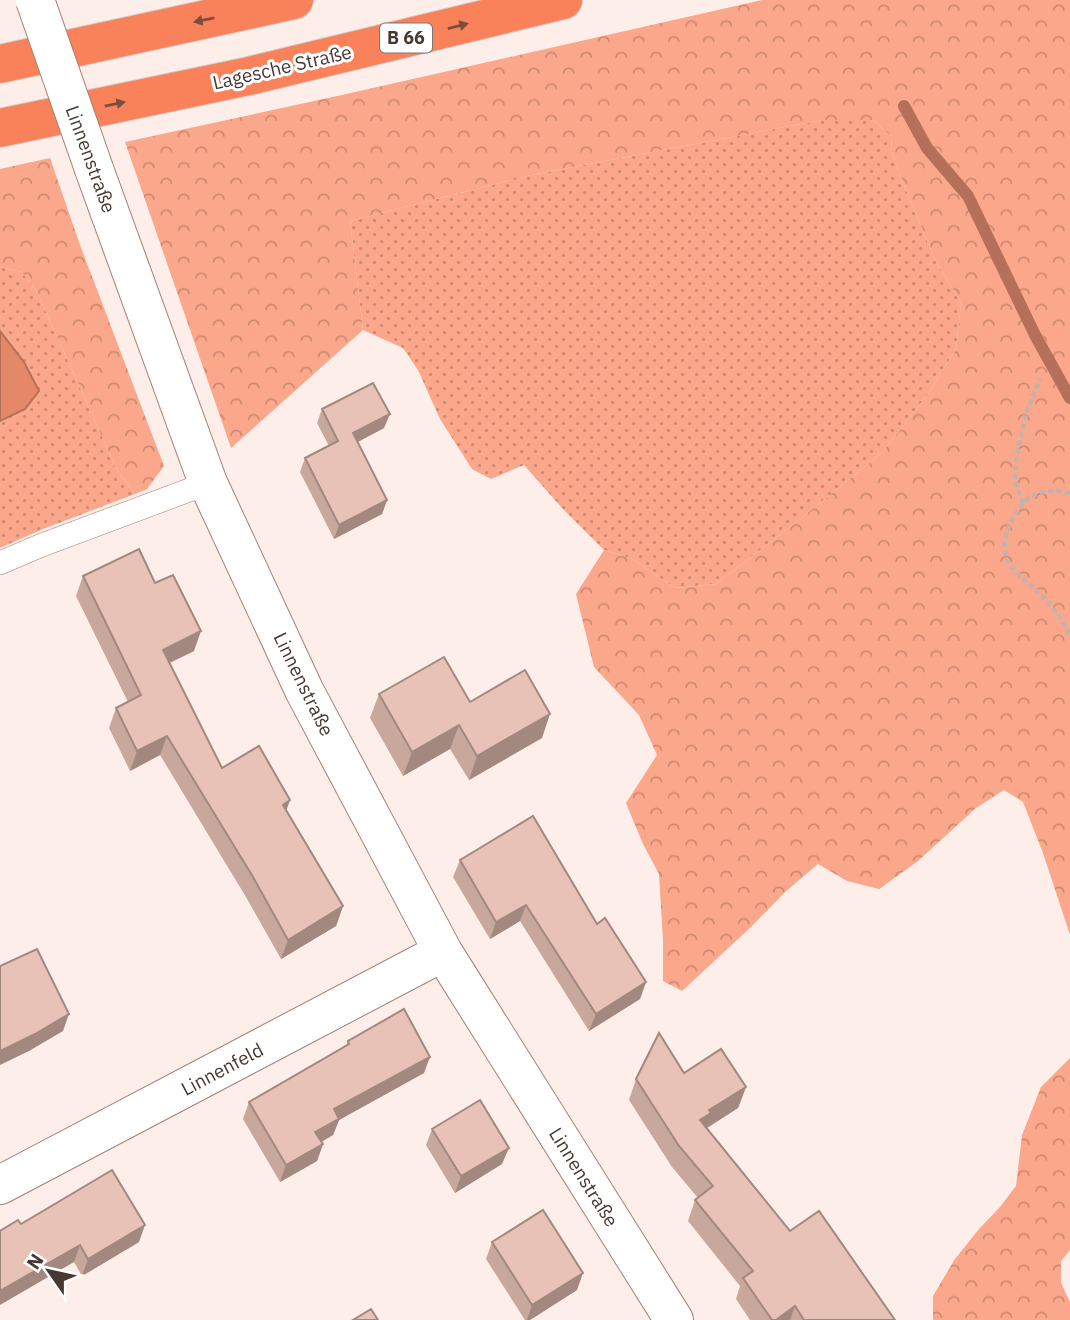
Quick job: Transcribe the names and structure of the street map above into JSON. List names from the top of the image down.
{
  "streets": {
    "highway": ["B 66", "Lagesche Straße"],
    "street": ["Linnenstraße", "Linnenfeld"]
  },
  "crossings": [
    ["Linnenstraße", "Linnenfeld"]
  ],
  "north": "top left"
}
